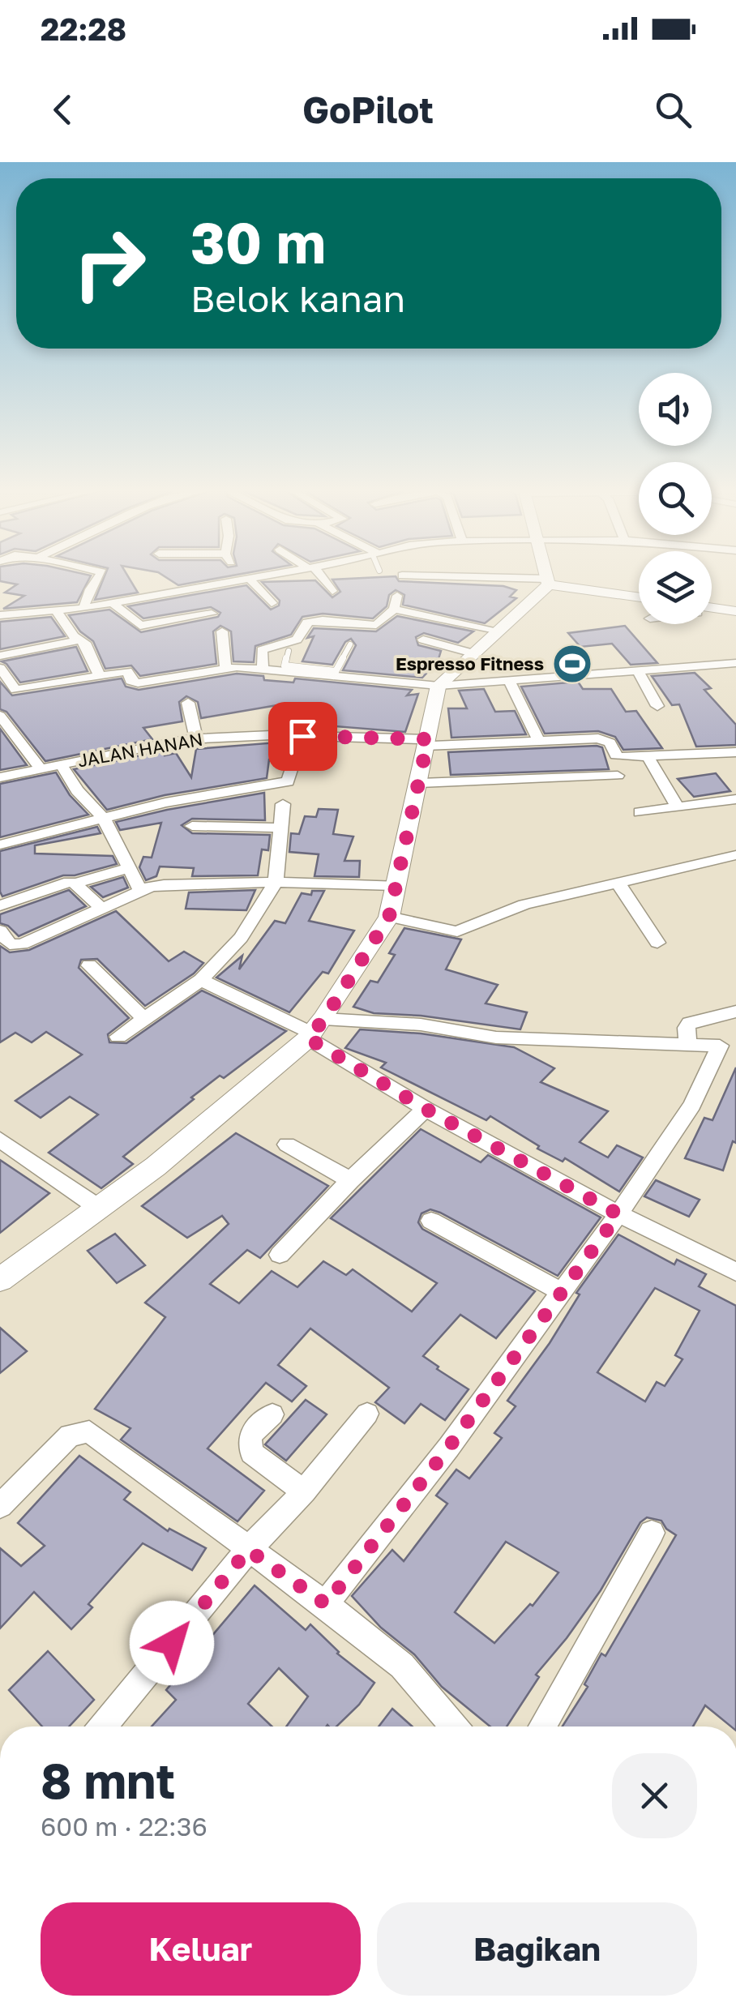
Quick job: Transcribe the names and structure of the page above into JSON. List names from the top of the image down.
{
  "streets": {
    "street": ["JALAN HANAN"]
  },
  "places": {
    "sports": ["Espresso Fitness"]
  },
  "page": {
    "status": "22:28",
    "header": "GoPilot",
    "turn": ["30 m", "Belok kanan"],
    "heading": ["8 mnt", "600 m · 22:36"],
    "buttons": ["Keluar", "Bagikan"]
  }
}
